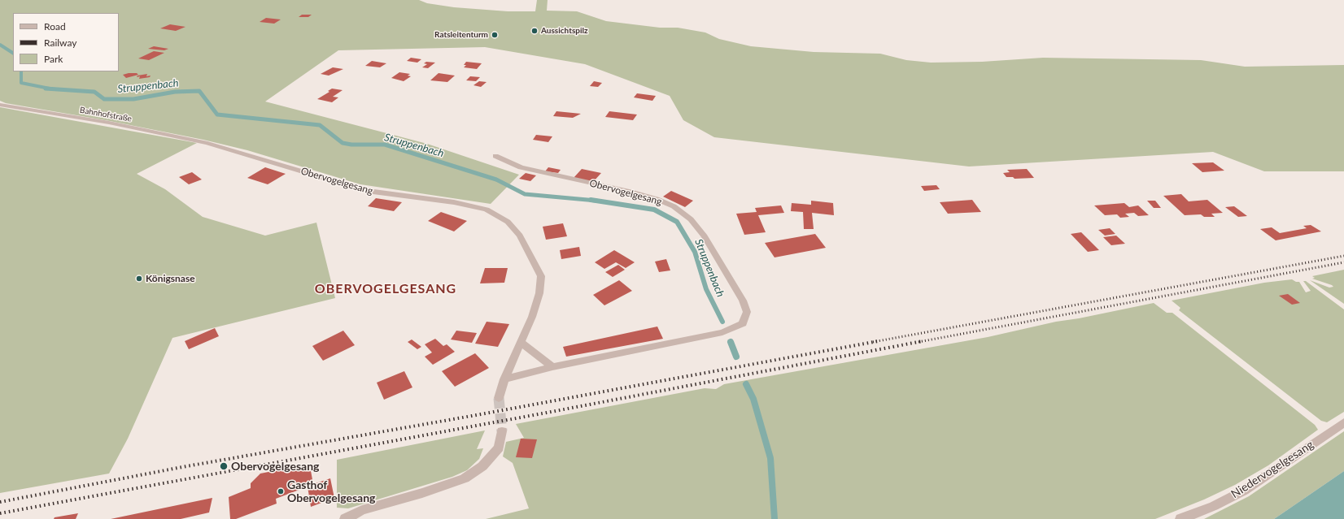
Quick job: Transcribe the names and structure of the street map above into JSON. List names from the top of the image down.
{
  "streets": {
    "street": ["Bahnhofstraße", "Obervogelgesang", "Niedervogelgesang"]
  },
  "crossings": [
    ["Bahnhofstraße", "Obervogelgesang"]
  ],
  "districts": ["OBERVOGELGESANG"],
  "water": ["Struppenbach"],
  "places": [
    "Aussichtspilz",
    "Ratsleitenturm",
    "Königsnase",
    "Obervogelgesang",
    "Gasthof Obervogelgesang"
  ],
  "legend": ["Road", "Railway", "Park"]
}
